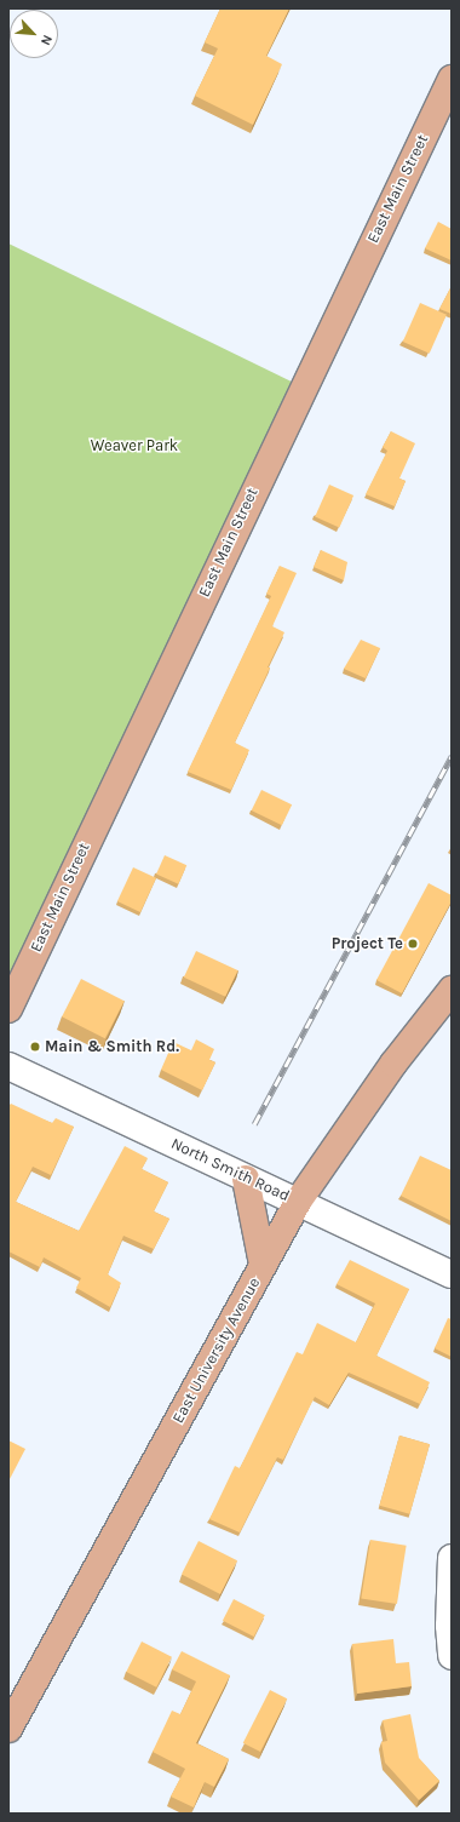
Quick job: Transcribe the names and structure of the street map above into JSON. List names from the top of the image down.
{
  "streets": {
    "main road": ["East Main Street", "East University Avenue"],
    "street": ["North Smith Road"]
  },
  "crossings": [
    ["North Smith Road", "East University Avenue"]
  ],
  "parks": ["Weaver Park"],
  "places": ["Project Te", "Main & Smith Rd."],
  "north": "bottom right"
}
